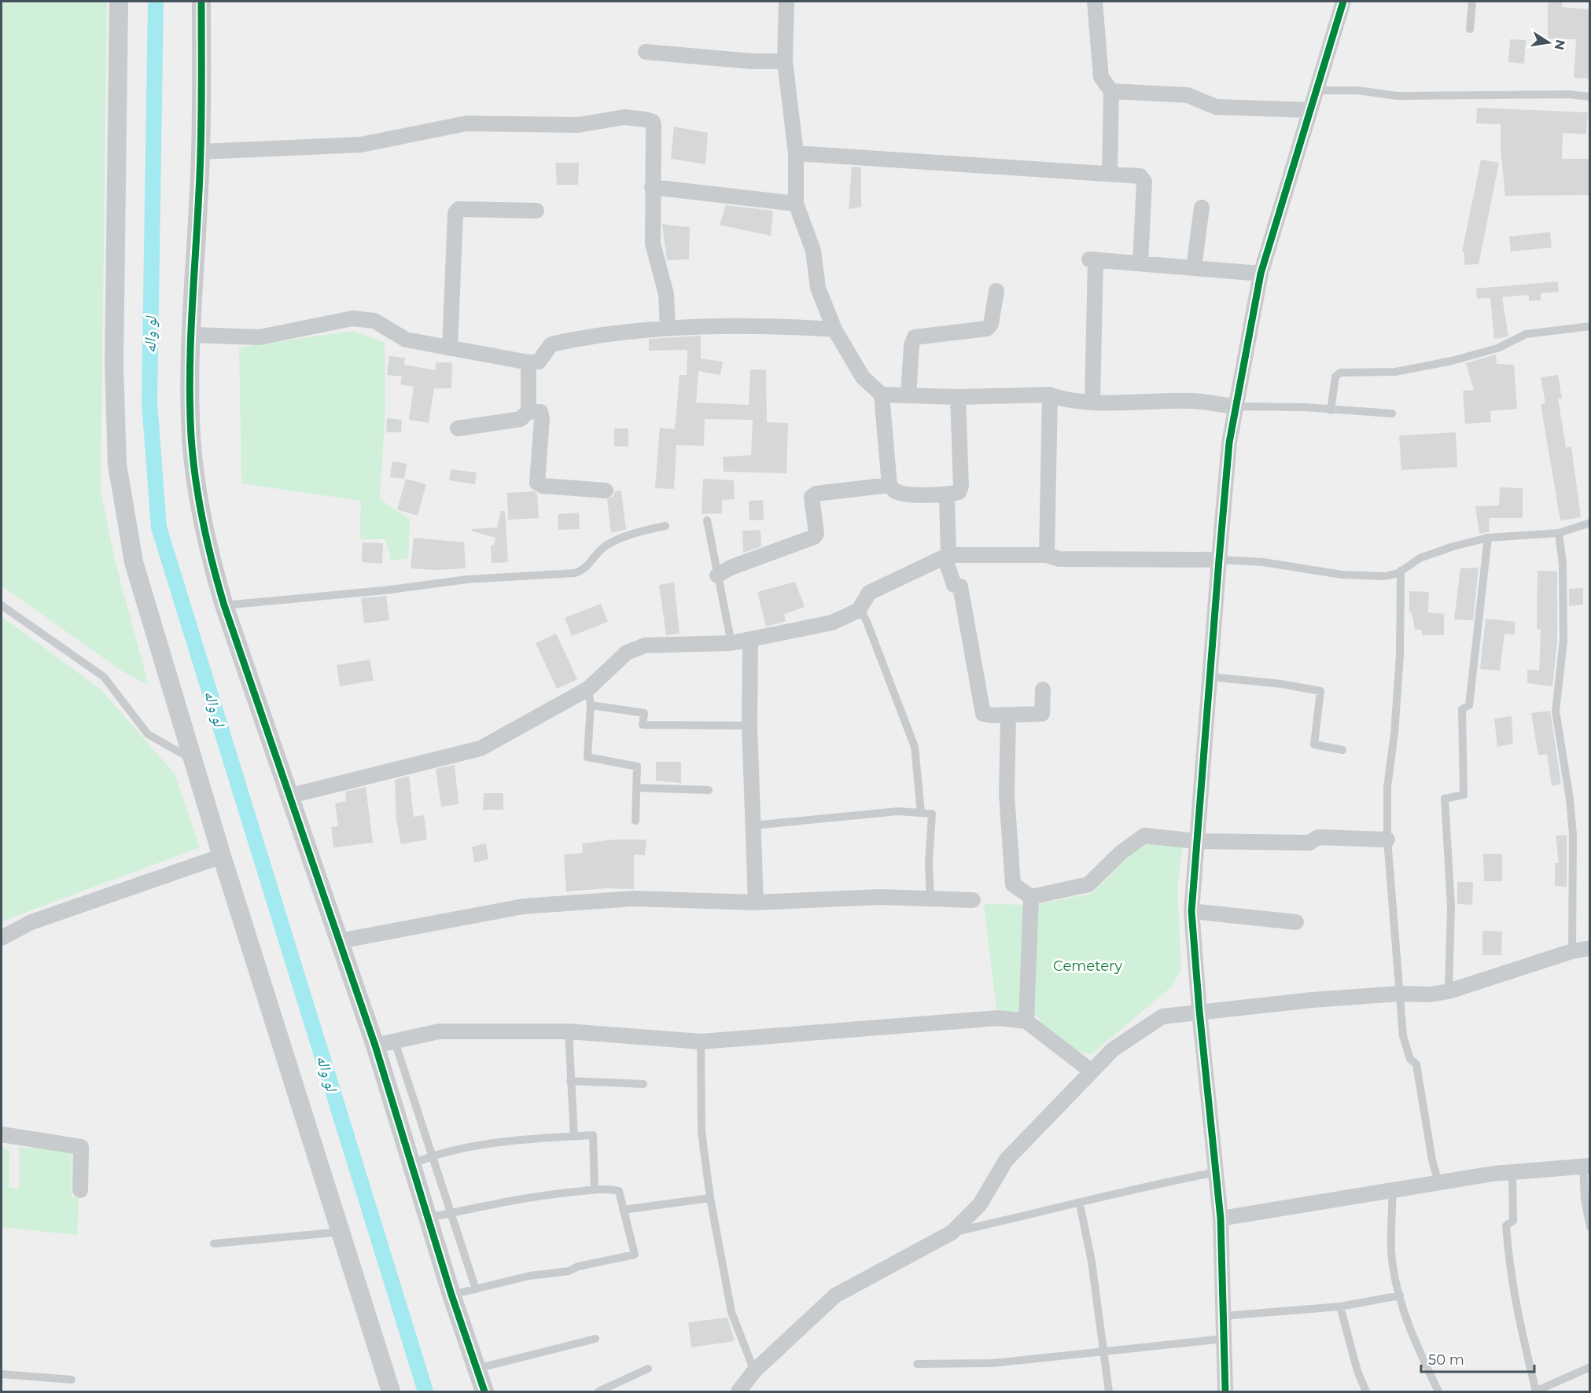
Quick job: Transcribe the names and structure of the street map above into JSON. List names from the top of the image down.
{
  "water": ["لو واله"],
  "parks": ["Cemetery"],
  "scale_bar": "50 m",
  "north": "right"
}
